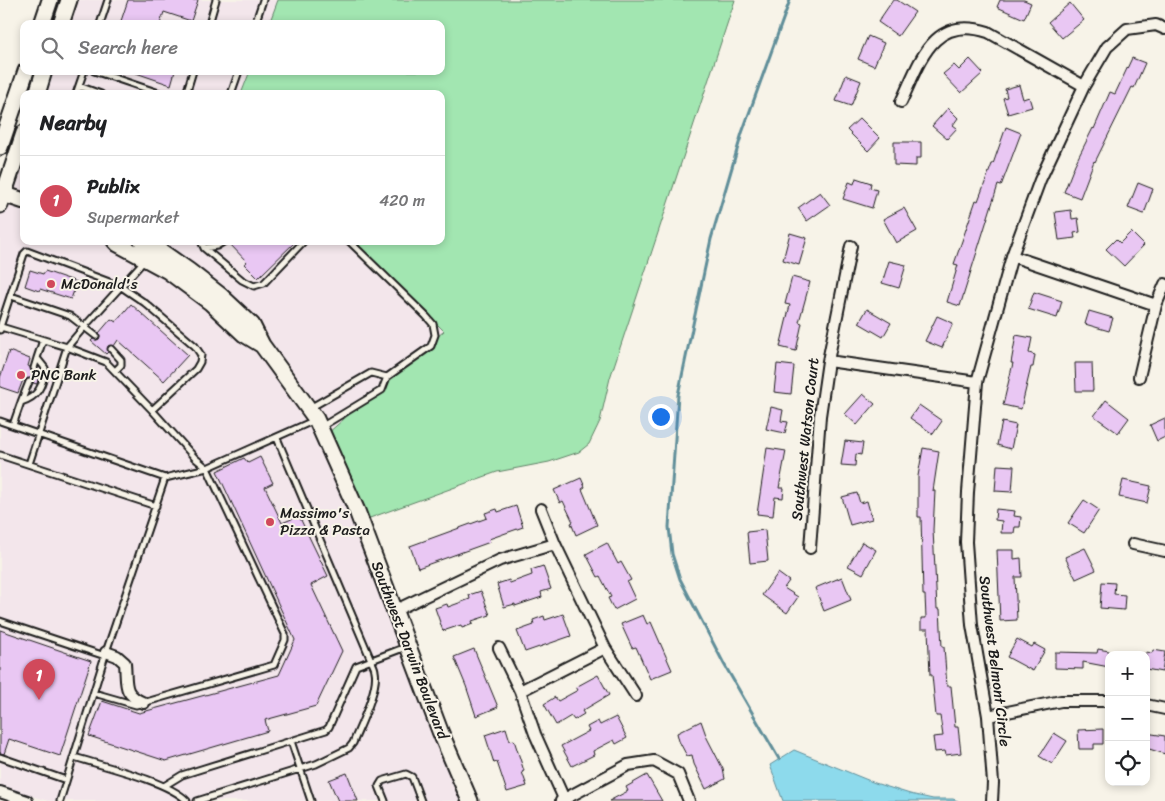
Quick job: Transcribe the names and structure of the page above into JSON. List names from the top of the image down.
{
  "streets": {
    "street": ["Southwest Watson Court", "Southwest Darwin Boulevard", "Southwest Belmont Circle"]
  },
  "places": ["McDonald's", "PNC Bank", "Massimo's Pizza & Pasta"],
  "page": {
    "search": "Search here",
    "heading": "Nearby",
    "list": [
      {
        "mark": "1",
        "name": "Publix",
        "note": "Supermarket",
        "value": "420 m"
      }
    ],
    "map_buttons": ["+", "−"],
    "pins": "1"
  }
}
